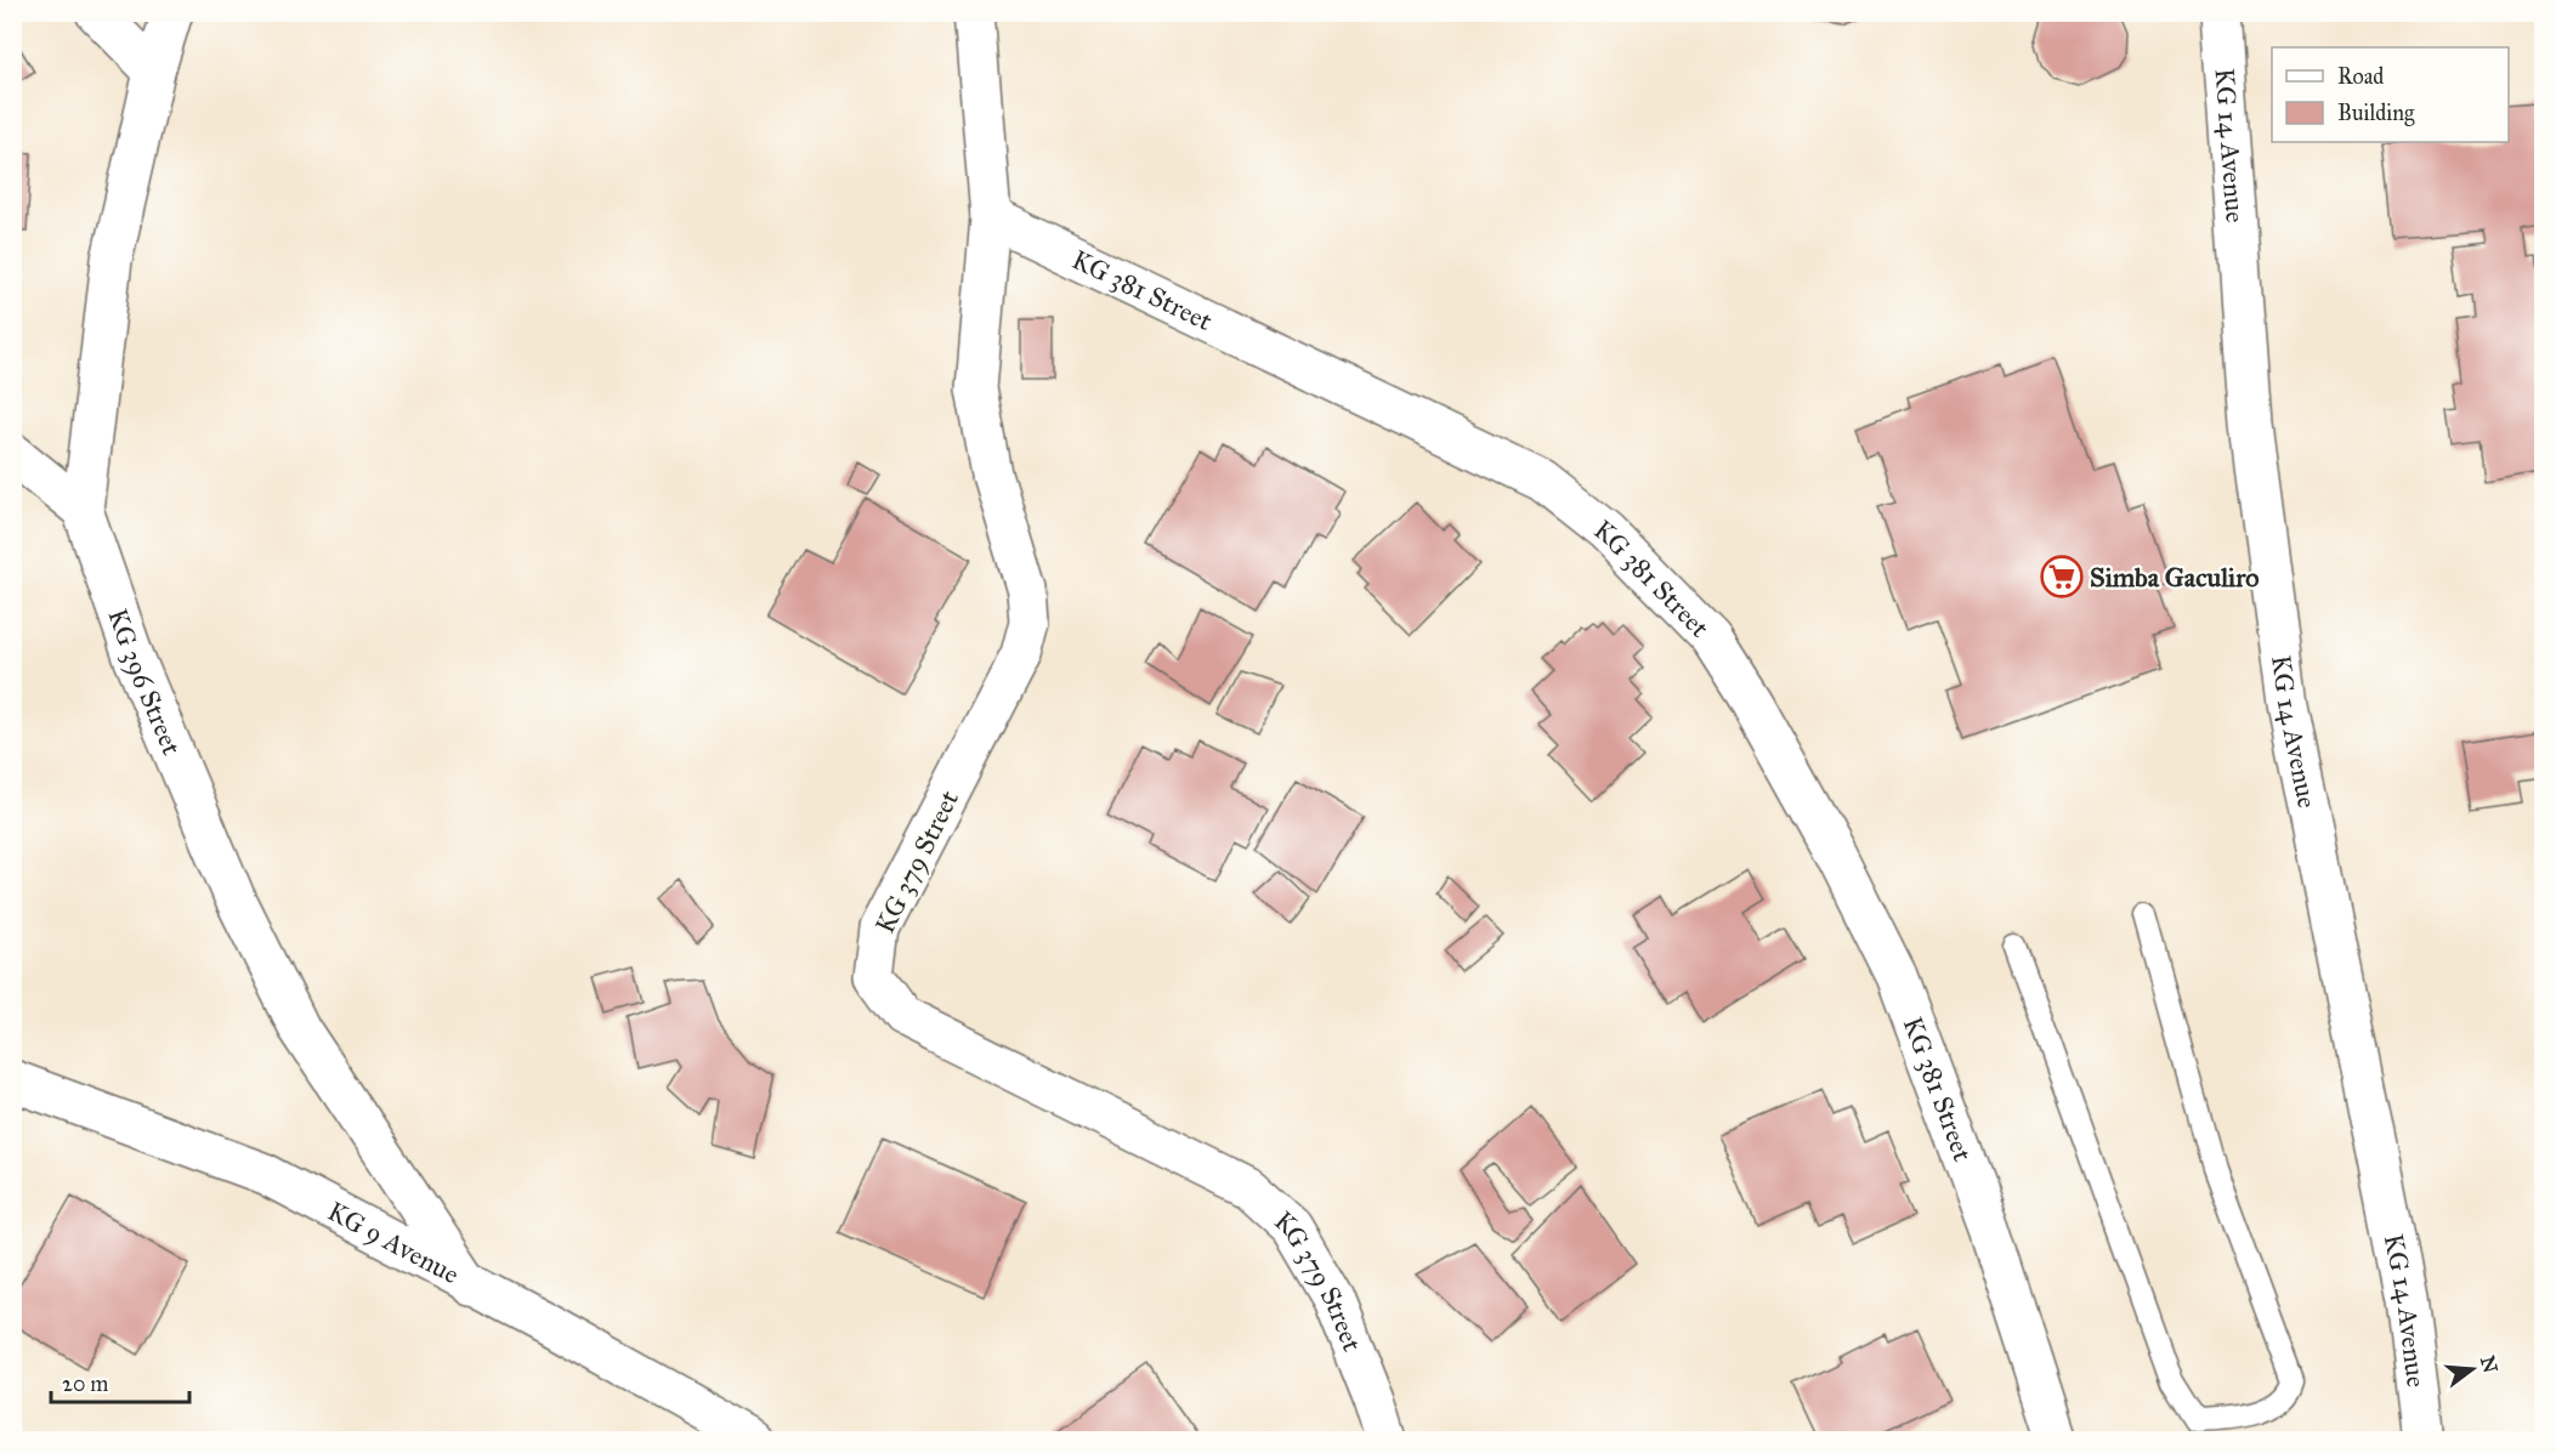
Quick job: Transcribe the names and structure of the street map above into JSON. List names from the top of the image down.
{
  "streets": {
    "street": [
      "KG 14 Avenue",
      "KG 381 Street",
      "KG 396 Street",
      "KG 379 Street",
      "KG 9 Avenue"
    ]
  },
  "crossings": [
    ["KG 381 Street", "KG 379 Street"],
    ["KG 396 Street", "KG 9 Avenue"]
  ],
  "places": {
    "supermarket": ["Simba Gaculiro"]
  },
  "legend": ["Road", "Building"],
  "scale_bar": "20 m",
  "north": "right"
}
